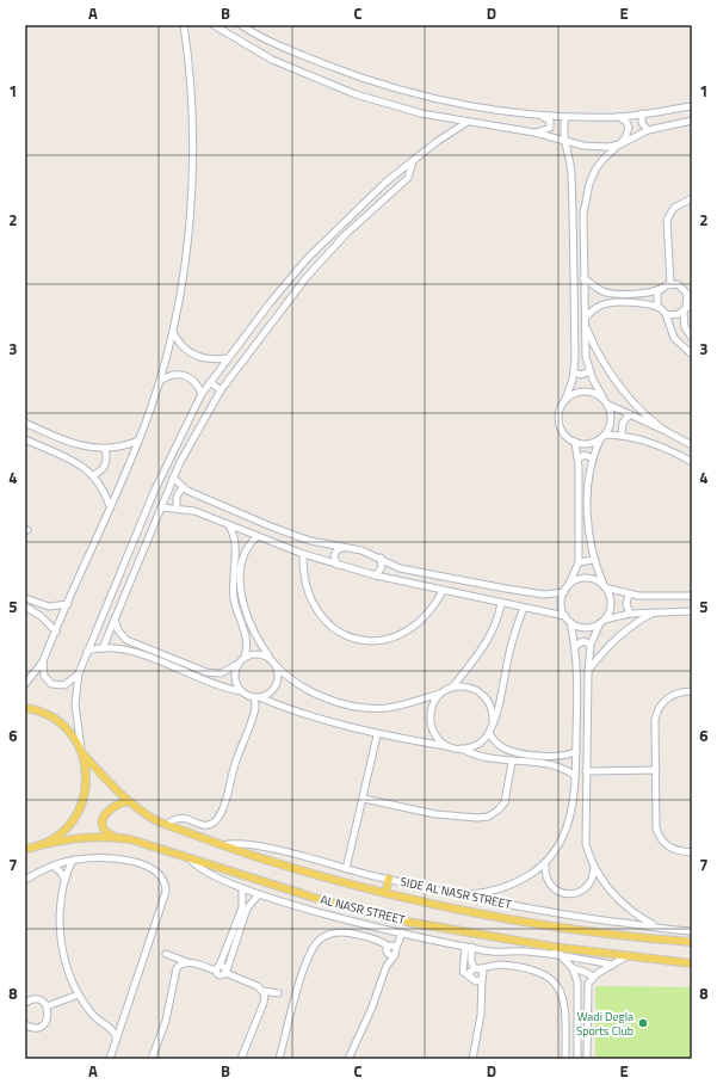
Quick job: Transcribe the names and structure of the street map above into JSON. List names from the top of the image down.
{
  "streets": {
    "main road": ["AL NASR STREET"],
    "street": ["SIDE AL NASR STREET"]
  },
  "crossings": [
    ["SIDE AL NASR STREET", "AL NASR STREET"]
  ],
  "places": ["Wadi Degla Sports Club"],
  "grid": {
    "columns": [
      "A",
      "B",
      "C",
      "D",
      "E"
    ],
    "rows": [
      "1",
      "2",
      "3",
      "4",
      "5",
      "6",
      "7",
      "8"
    ]
  }
}
